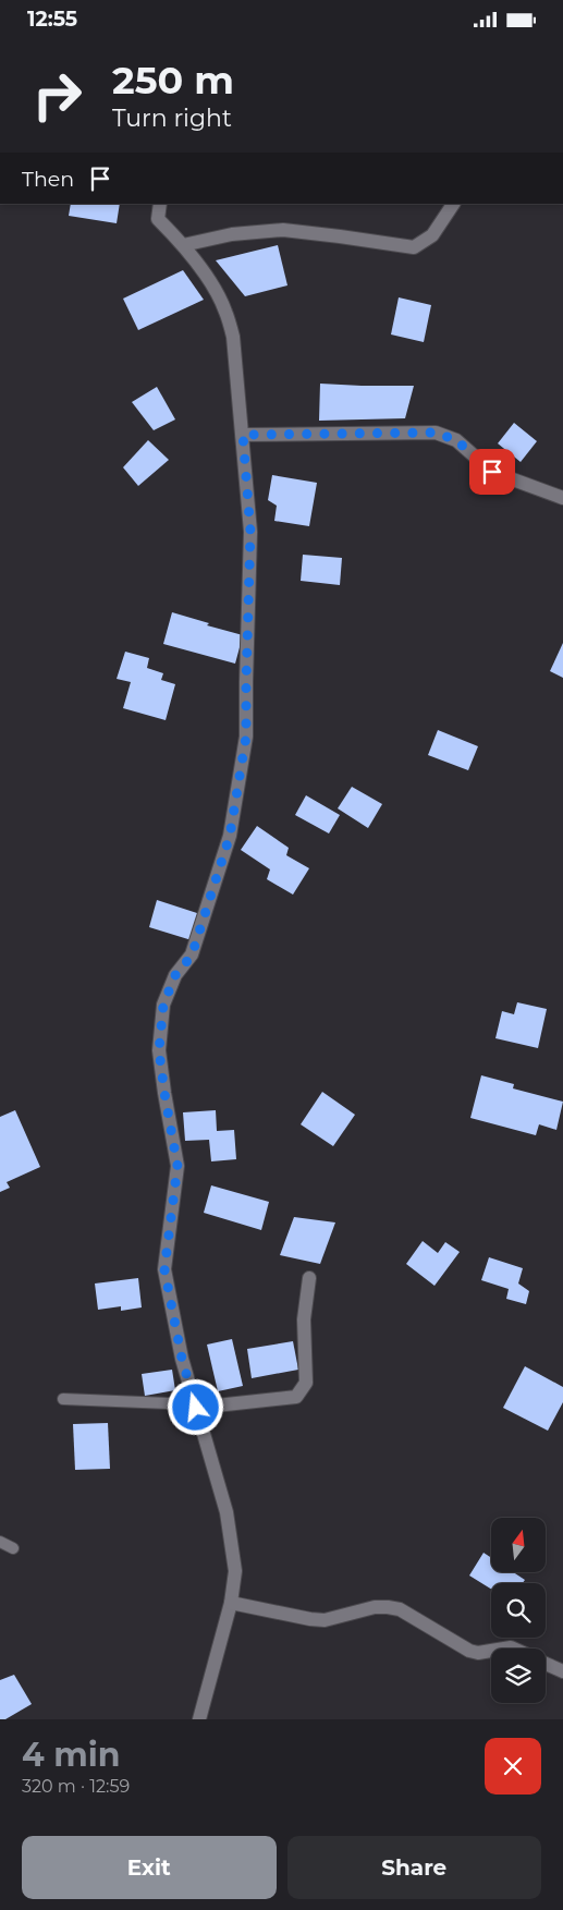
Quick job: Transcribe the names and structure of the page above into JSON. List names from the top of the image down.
{
  "north": "top",
  "page": {
    "status": "12:55",
    "turn": ["250 m", "Turn right"],
    "then": "Then",
    "heading": ["4 min", "320 m · 12:59"],
    "buttons": ["Exit", "Share"]
  }
}
